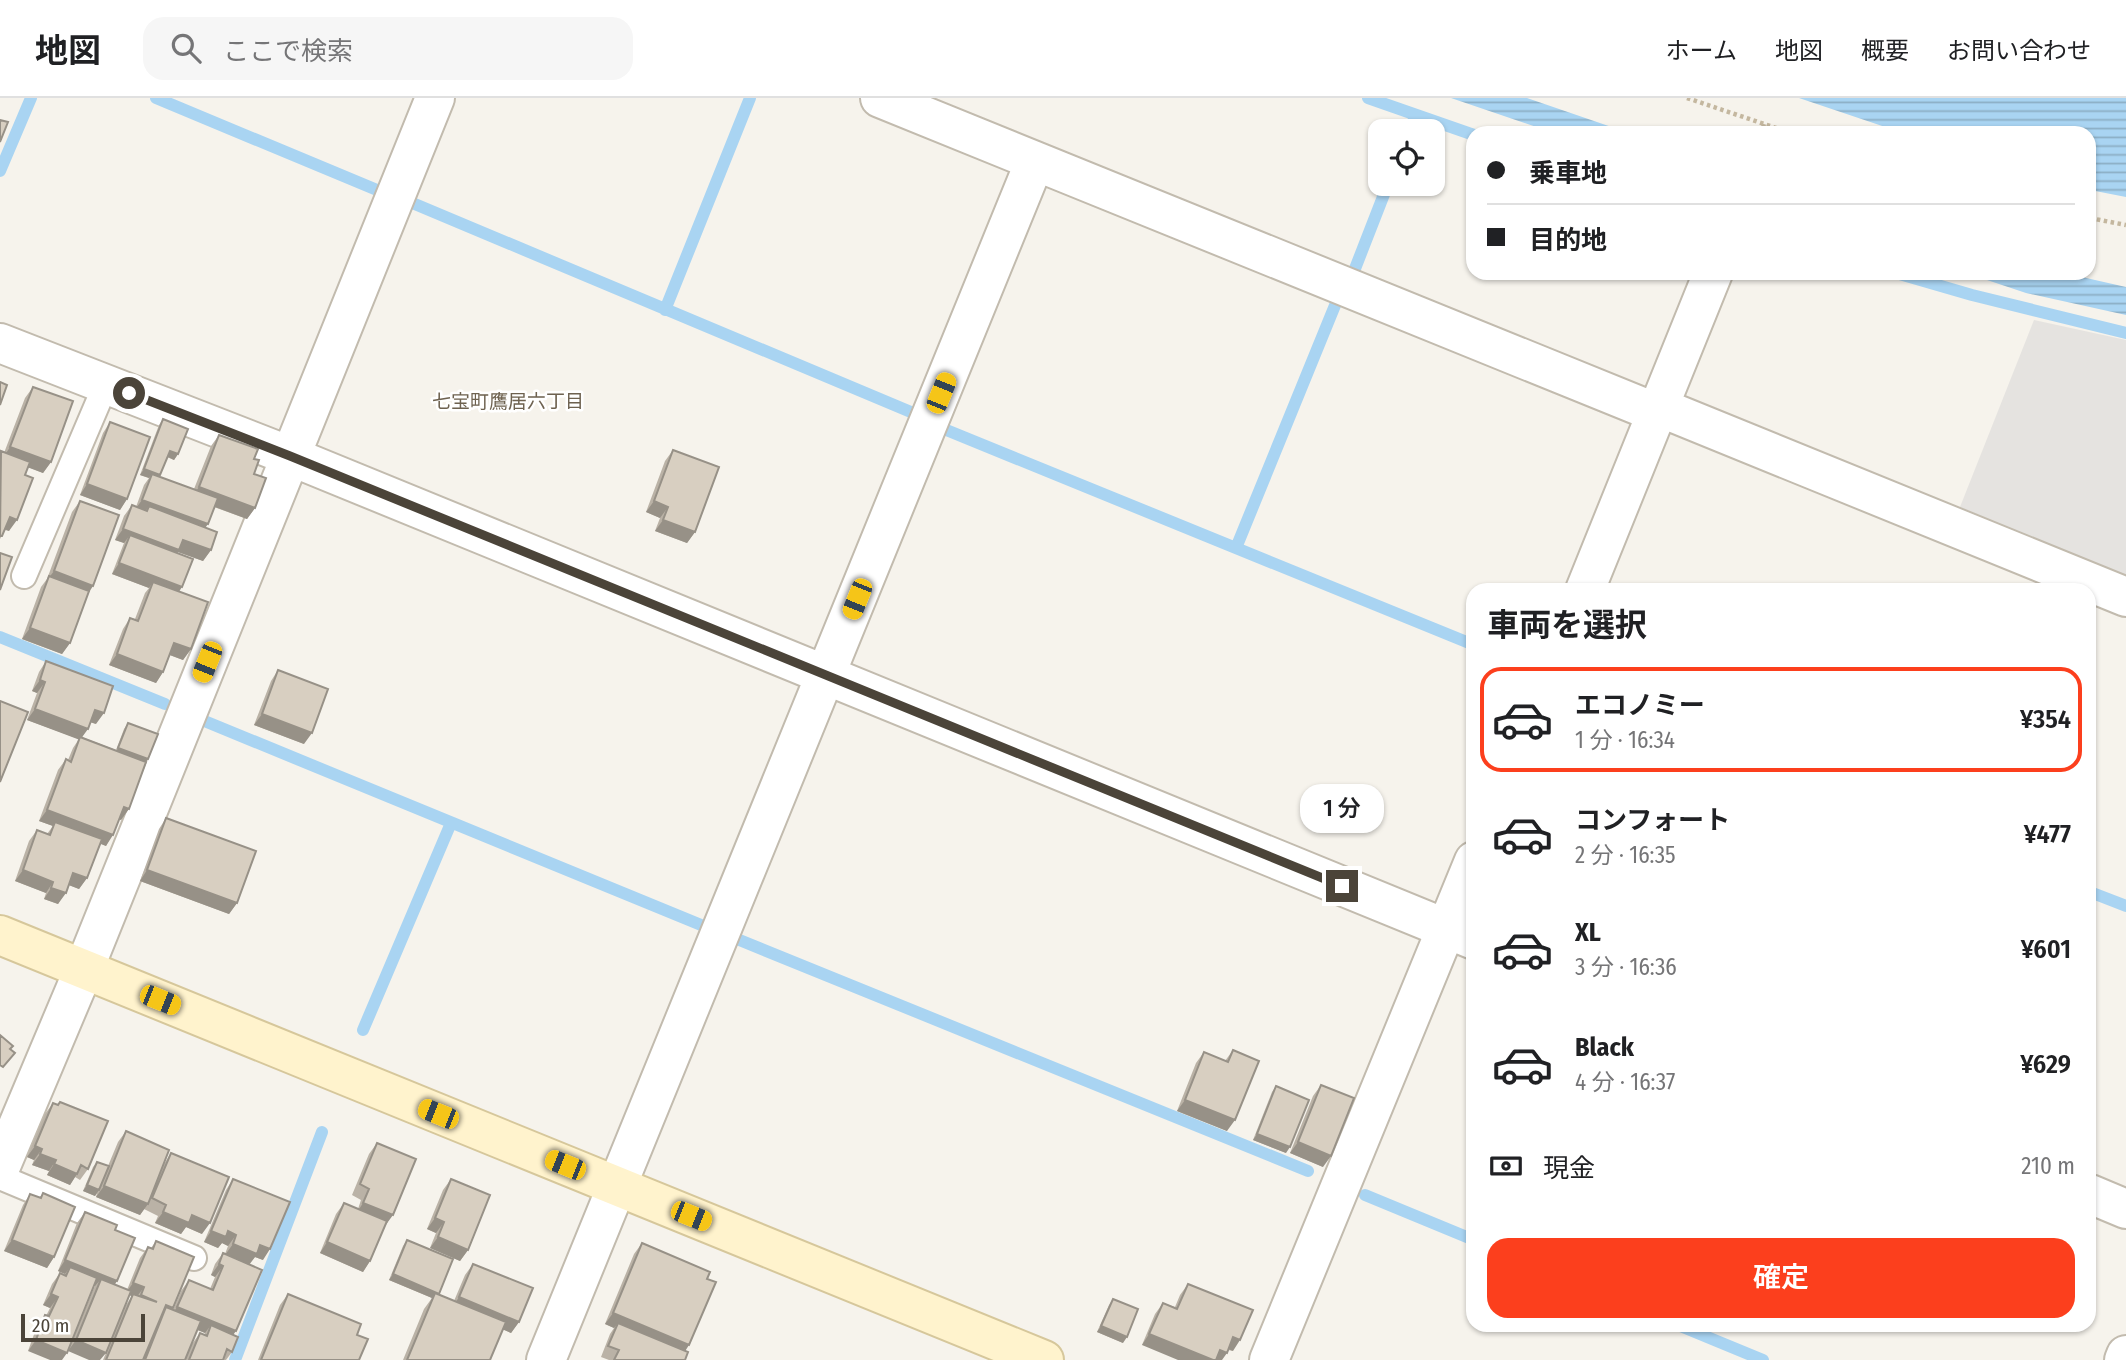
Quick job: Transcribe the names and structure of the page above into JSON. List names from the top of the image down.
{
  "districts": ["七宝町鷹居六丁目"],
  "scale_bar": "20 m",
  "page": {
    "header": "地図",
    "search": "ここで検索",
    "nav": [
      "ホーム",
      "地図",
      "概要",
      "お問い合わせ"
    ],
    "banner": ["乗車地", "目的地"],
    "heading": "車両を選択",
    "list": [
      {
        "name": "エコノミー",
        "note": "1 分 · 16:34",
        "value": "¥354"
      },
      {
        "name": "コンフォート",
        "note": "2 分 · 16:35",
        "value": "¥477"
      },
      {
        "name": "XL",
        "note": "3 分 · 16:36",
        "value": "¥601"
      },
      {
        "name": "Black",
        "note": "4 分 · 16:37",
        "value": "¥629"
      }
    ],
    "bubble": "1 分",
    "pay": ["現金", "210 m"],
    "buttons": "確定",
    "scale": "20 m"
  }
}
